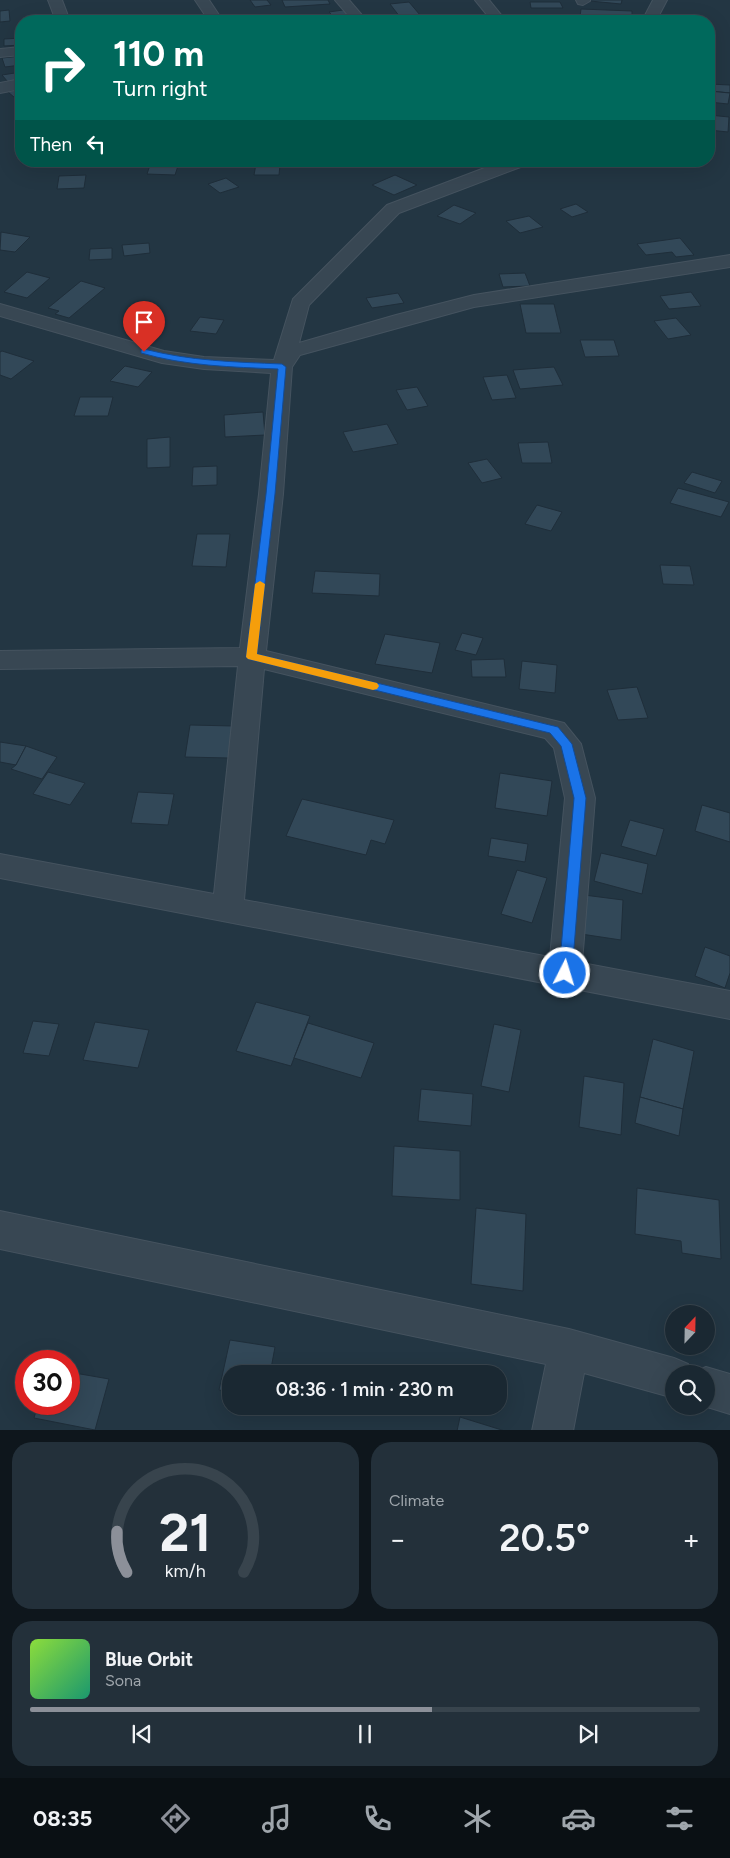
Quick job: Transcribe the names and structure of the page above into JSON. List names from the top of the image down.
{
  "north": "top",
  "page": {
    "turn": ["110 m", "Turn right"],
    "then": "Then",
    "limit": "30",
    "trip": "08:36 · 1 min · 230 m",
    "tile": "Climate",
    "heat": ["−", "20.5°", "+"],
    "song": ["Blue Orbit", "Sona"],
    "tabs": "08:35",
    "gauge": ["21", "km/h"]
  }
}
